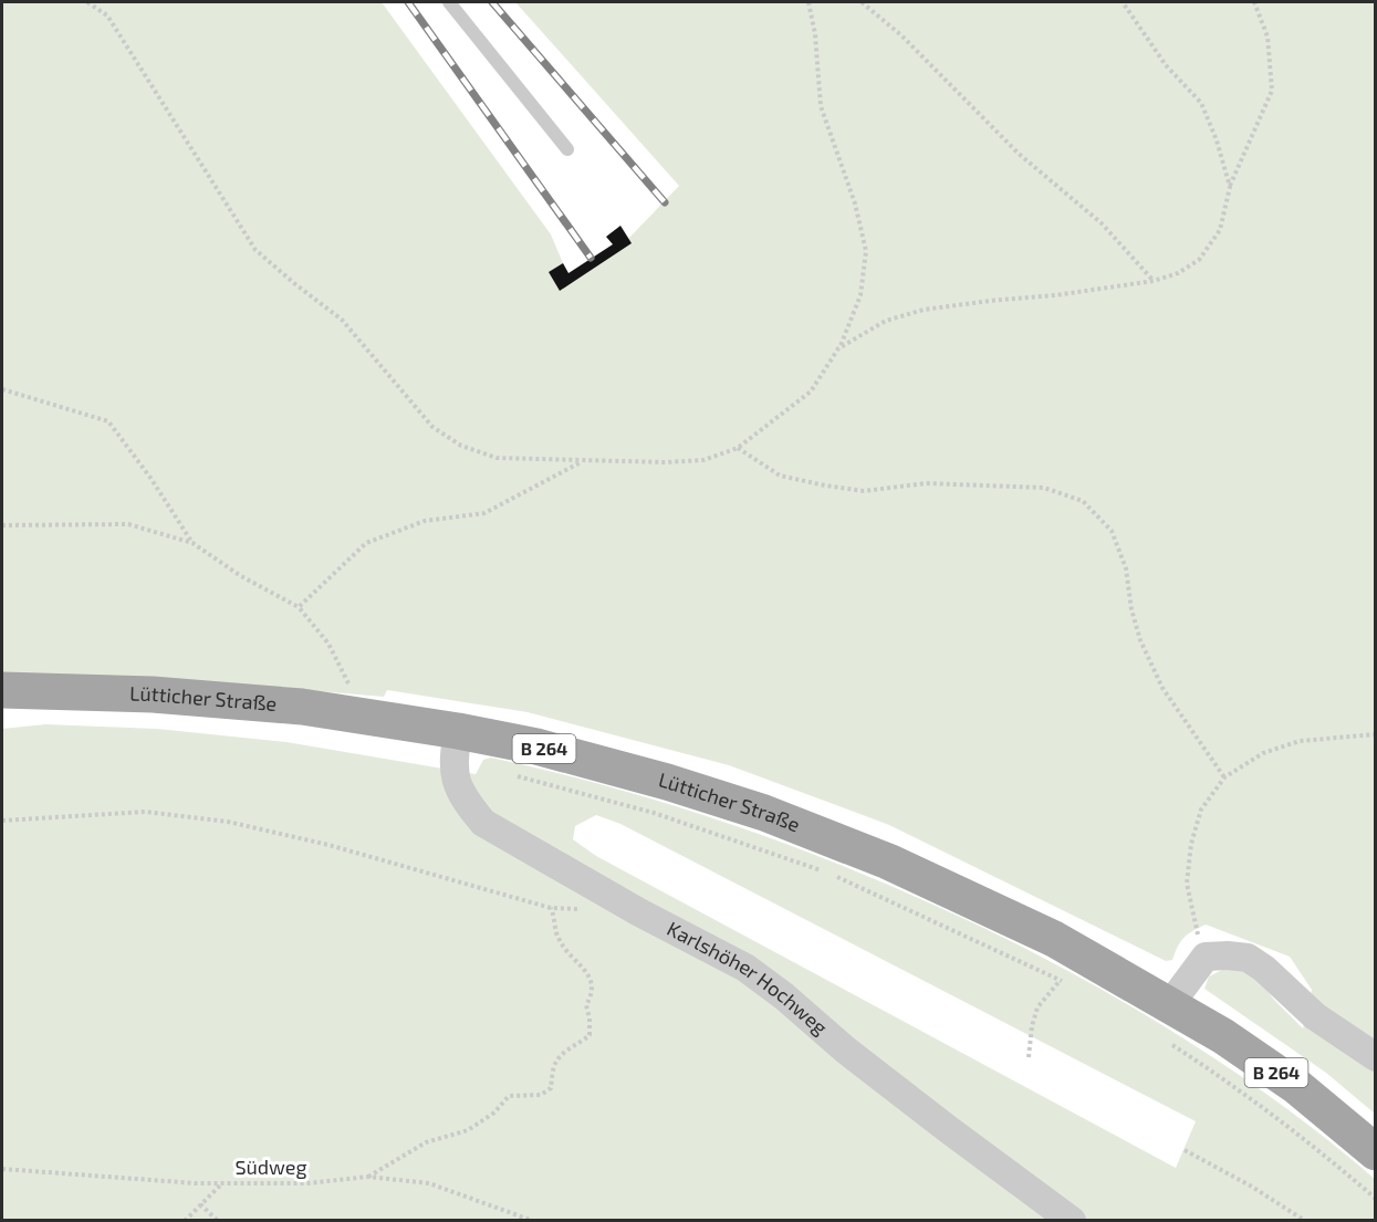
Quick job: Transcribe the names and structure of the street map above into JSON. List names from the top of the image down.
{
  "streets": {
    "main road": ["Lütticher Straße", "B 264"],
    "street": ["Karlshöher Hochweg"],
    "path": ["Südweg"]
  },
  "crossings": [
    ["Lütticher Straße", "Karlshöher Hochweg"]
  ]
}
